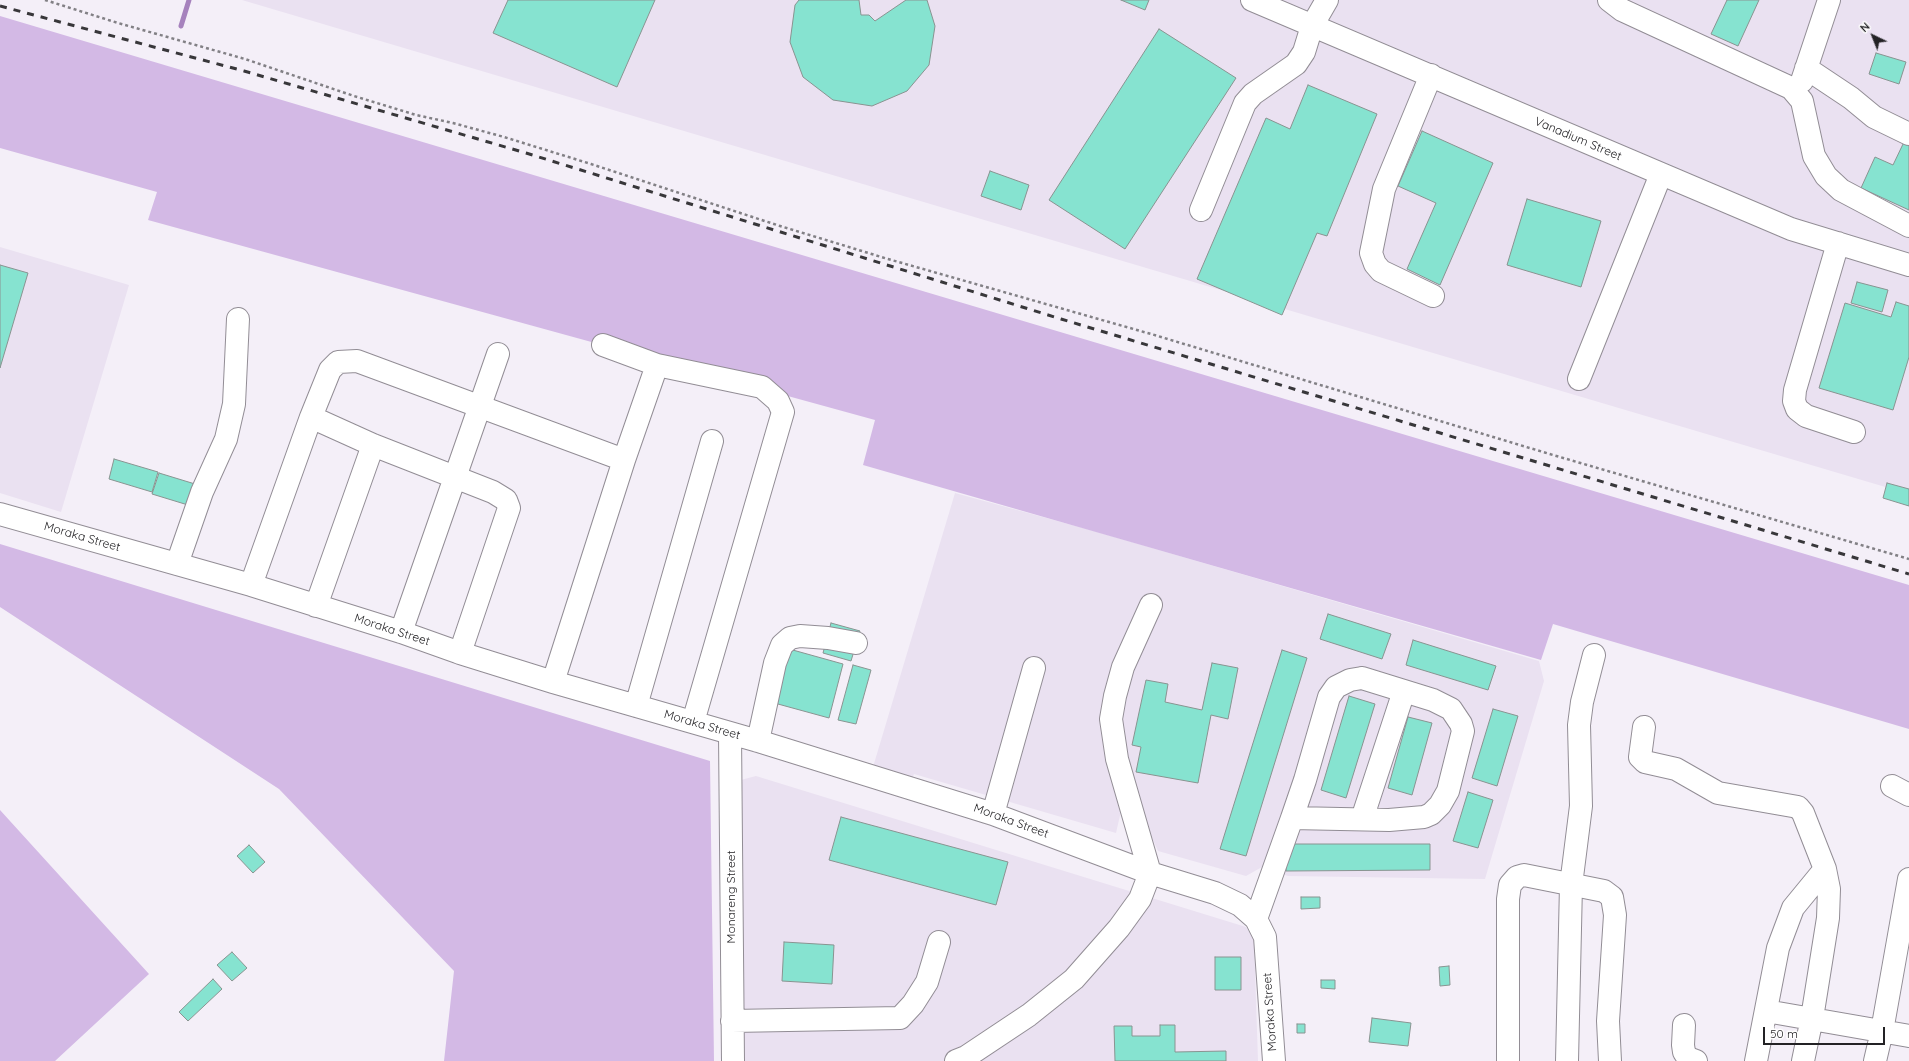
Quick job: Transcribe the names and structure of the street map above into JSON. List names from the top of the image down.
{
  "streets": {
    "street": ["Vanadium Street", "Moraka Street", "Monareng Street"]
  },
  "crossings": [
    ["Moraka Street", "Monareng Street"]
  ],
  "scale_bar": "50 m",
  "north": "top left"
}
